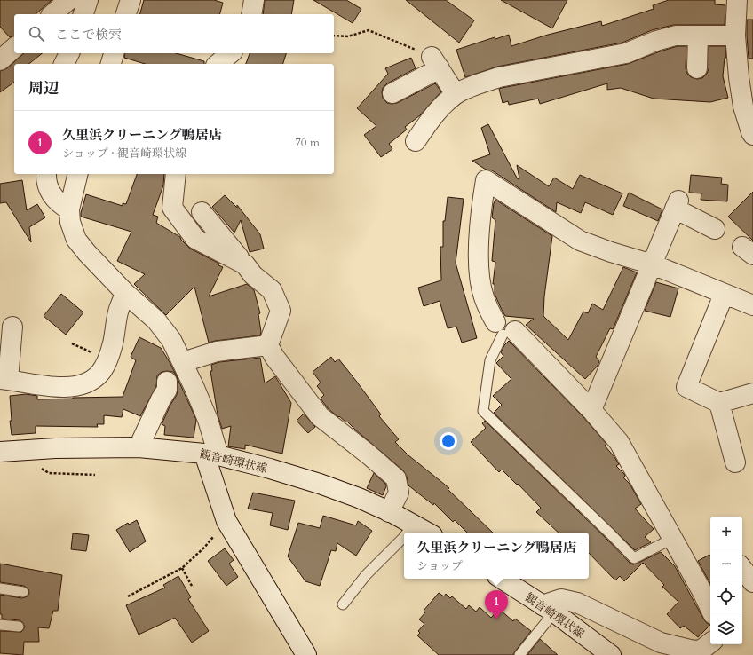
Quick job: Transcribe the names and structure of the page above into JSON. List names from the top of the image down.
{
  "streets": {
    "street": ["観音崎環状線"]
  },
  "page": {
    "search": "ここで検索",
    "heading": "周辺",
    "list": [
      {
        "mark": "1",
        "name": "久里浜クリーニング鴨居店",
        "note": "ショップ · 観音崎環状線",
        "value": "70 m"
      }
    ],
    "map_buttons": ["+", "−"],
    "popup": ["久里浜クリーニング鴨居店", "ショップ"],
    "pins": "1"
  }
}
